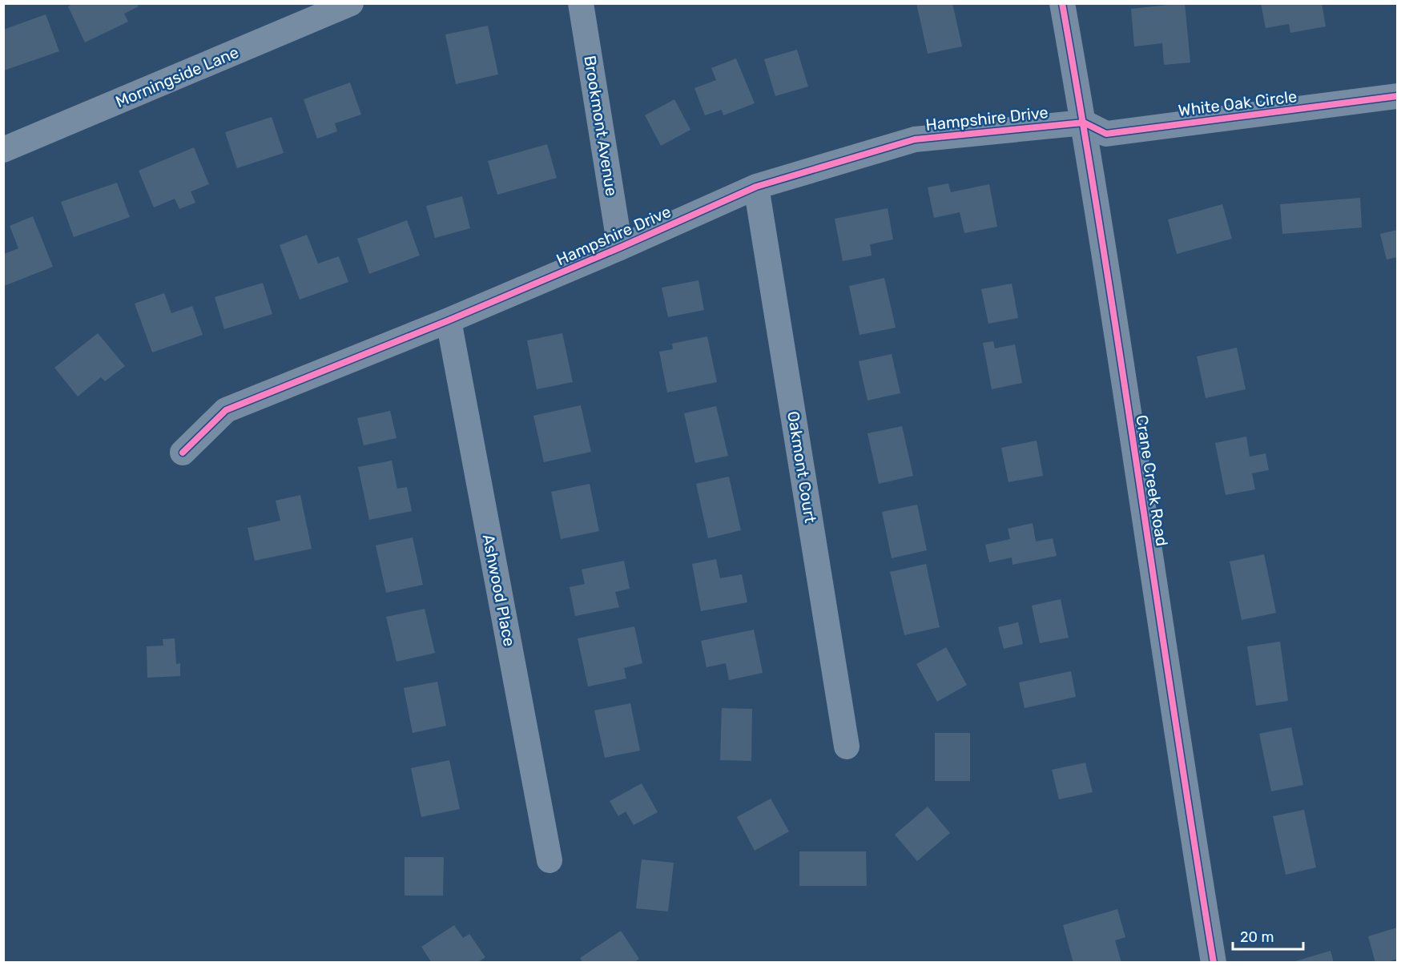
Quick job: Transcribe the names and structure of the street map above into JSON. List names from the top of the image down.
{
  "streets": {
    "street": [
      "Morningside Lane",
      "White Oak Circle",
      "Hampshire Drive",
      "Brookmont Avenue",
      "Oakmont Court",
      "Crane Creek Road",
      "Ashwood Place"
    ]
  },
  "crossings": [
    ["White Oak Circle", "Hampshire Drive"],
    ["White Oak Circle", "Crane Creek Road"],
    ["Hampshire Drive", "Brookmont Avenue"],
    ["Hampshire Drive", "Oakmont Court"],
    ["Hampshire Drive", "Crane Creek Road"],
    ["Hampshire Drive", "Ashwood Place"]
  ],
  "scale_bar": "20 m"
}
